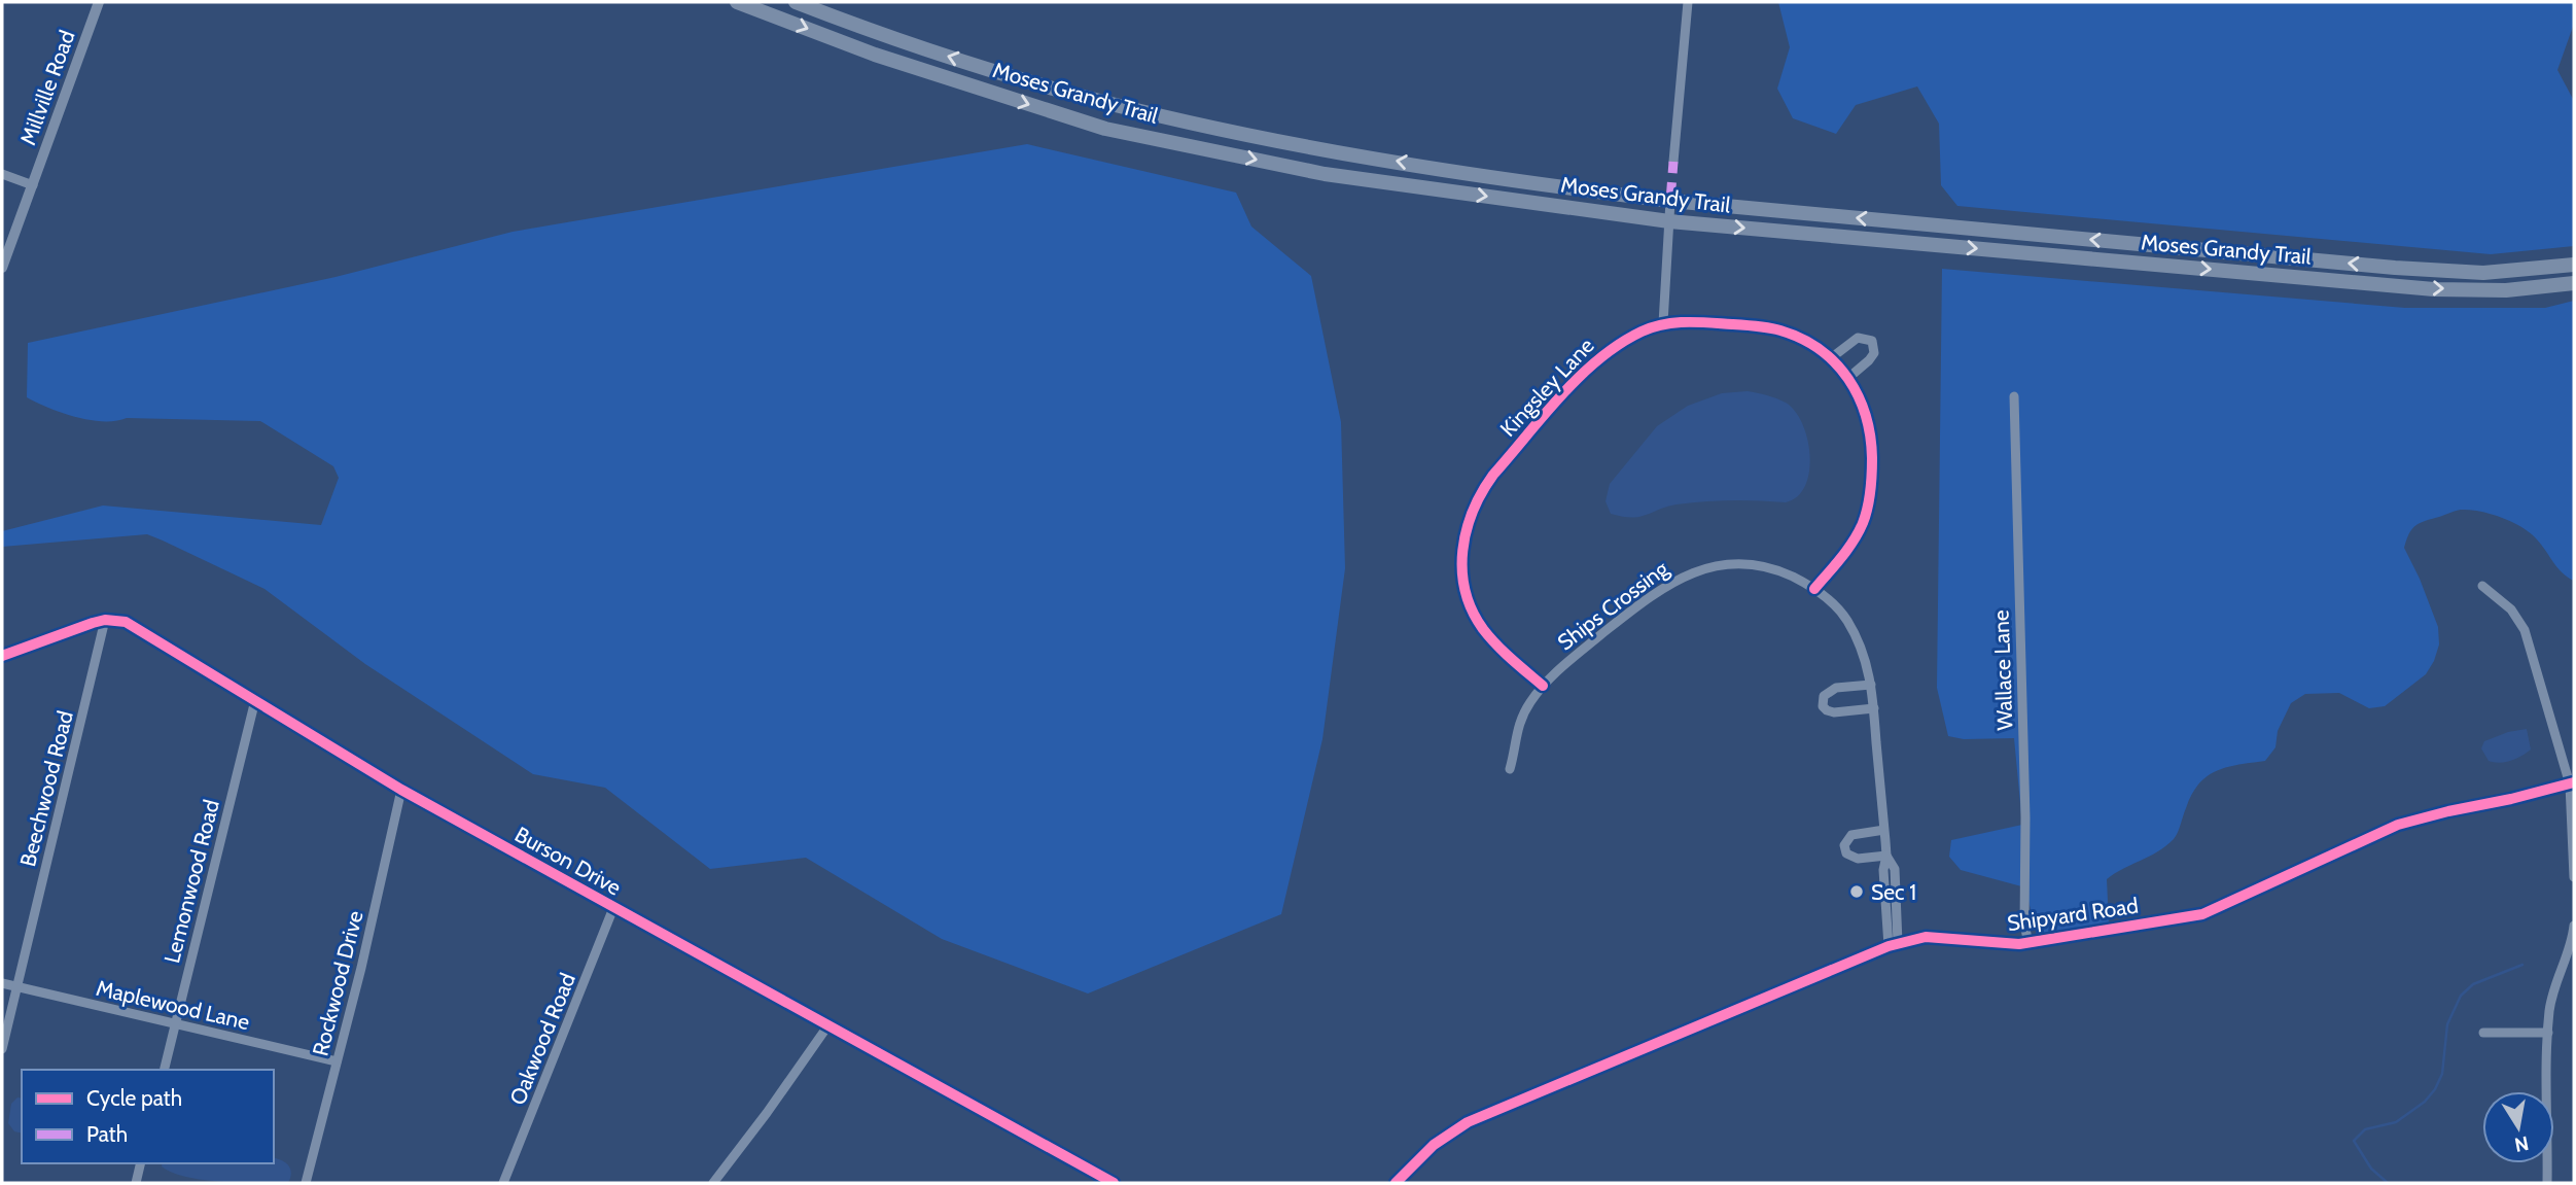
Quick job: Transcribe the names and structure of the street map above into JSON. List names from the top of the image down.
{
  "streets": {
    "main road": ["Moses Grandy Trail"],
    "street": [
      "Millville Road",
      "Kingsley Lane",
      "Ships Crossing",
      "Wallace Lane",
      "Beechwood Road",
      "Burson Drive",
      "Lemonwood Road",
      "Shipyard Road",
      "Rockwood Drive",
      "Maplewood Lane",
      "Oakwood Road"
    ]
  },
  "crossings": [
    ["Kingsley Lane", "Ships Crossing"],
    ["Ships Crossing", "Shipyard Road"],
    ["Wallace Lane", "Shipyard Road"],
    ["Beechwood Road", "Burson Drive"],
    ["Beechwood Road", "Maplewood Lane"],
    ["Burson Drive", "Lemonwood Road"],
    ["Burson Drive", "Rockwood Drive"],
    ["Burson Drive", "Oakwood Road"],
    ["Lemonwood Road", "Maplewood Lane"],
    ["Rockwood Drive", "Maplewood Lane"]
  ],
  "places": ["Sec 1"],
  "legend": ["Cycle path", "Path"],
  "north": "bottom"
}
